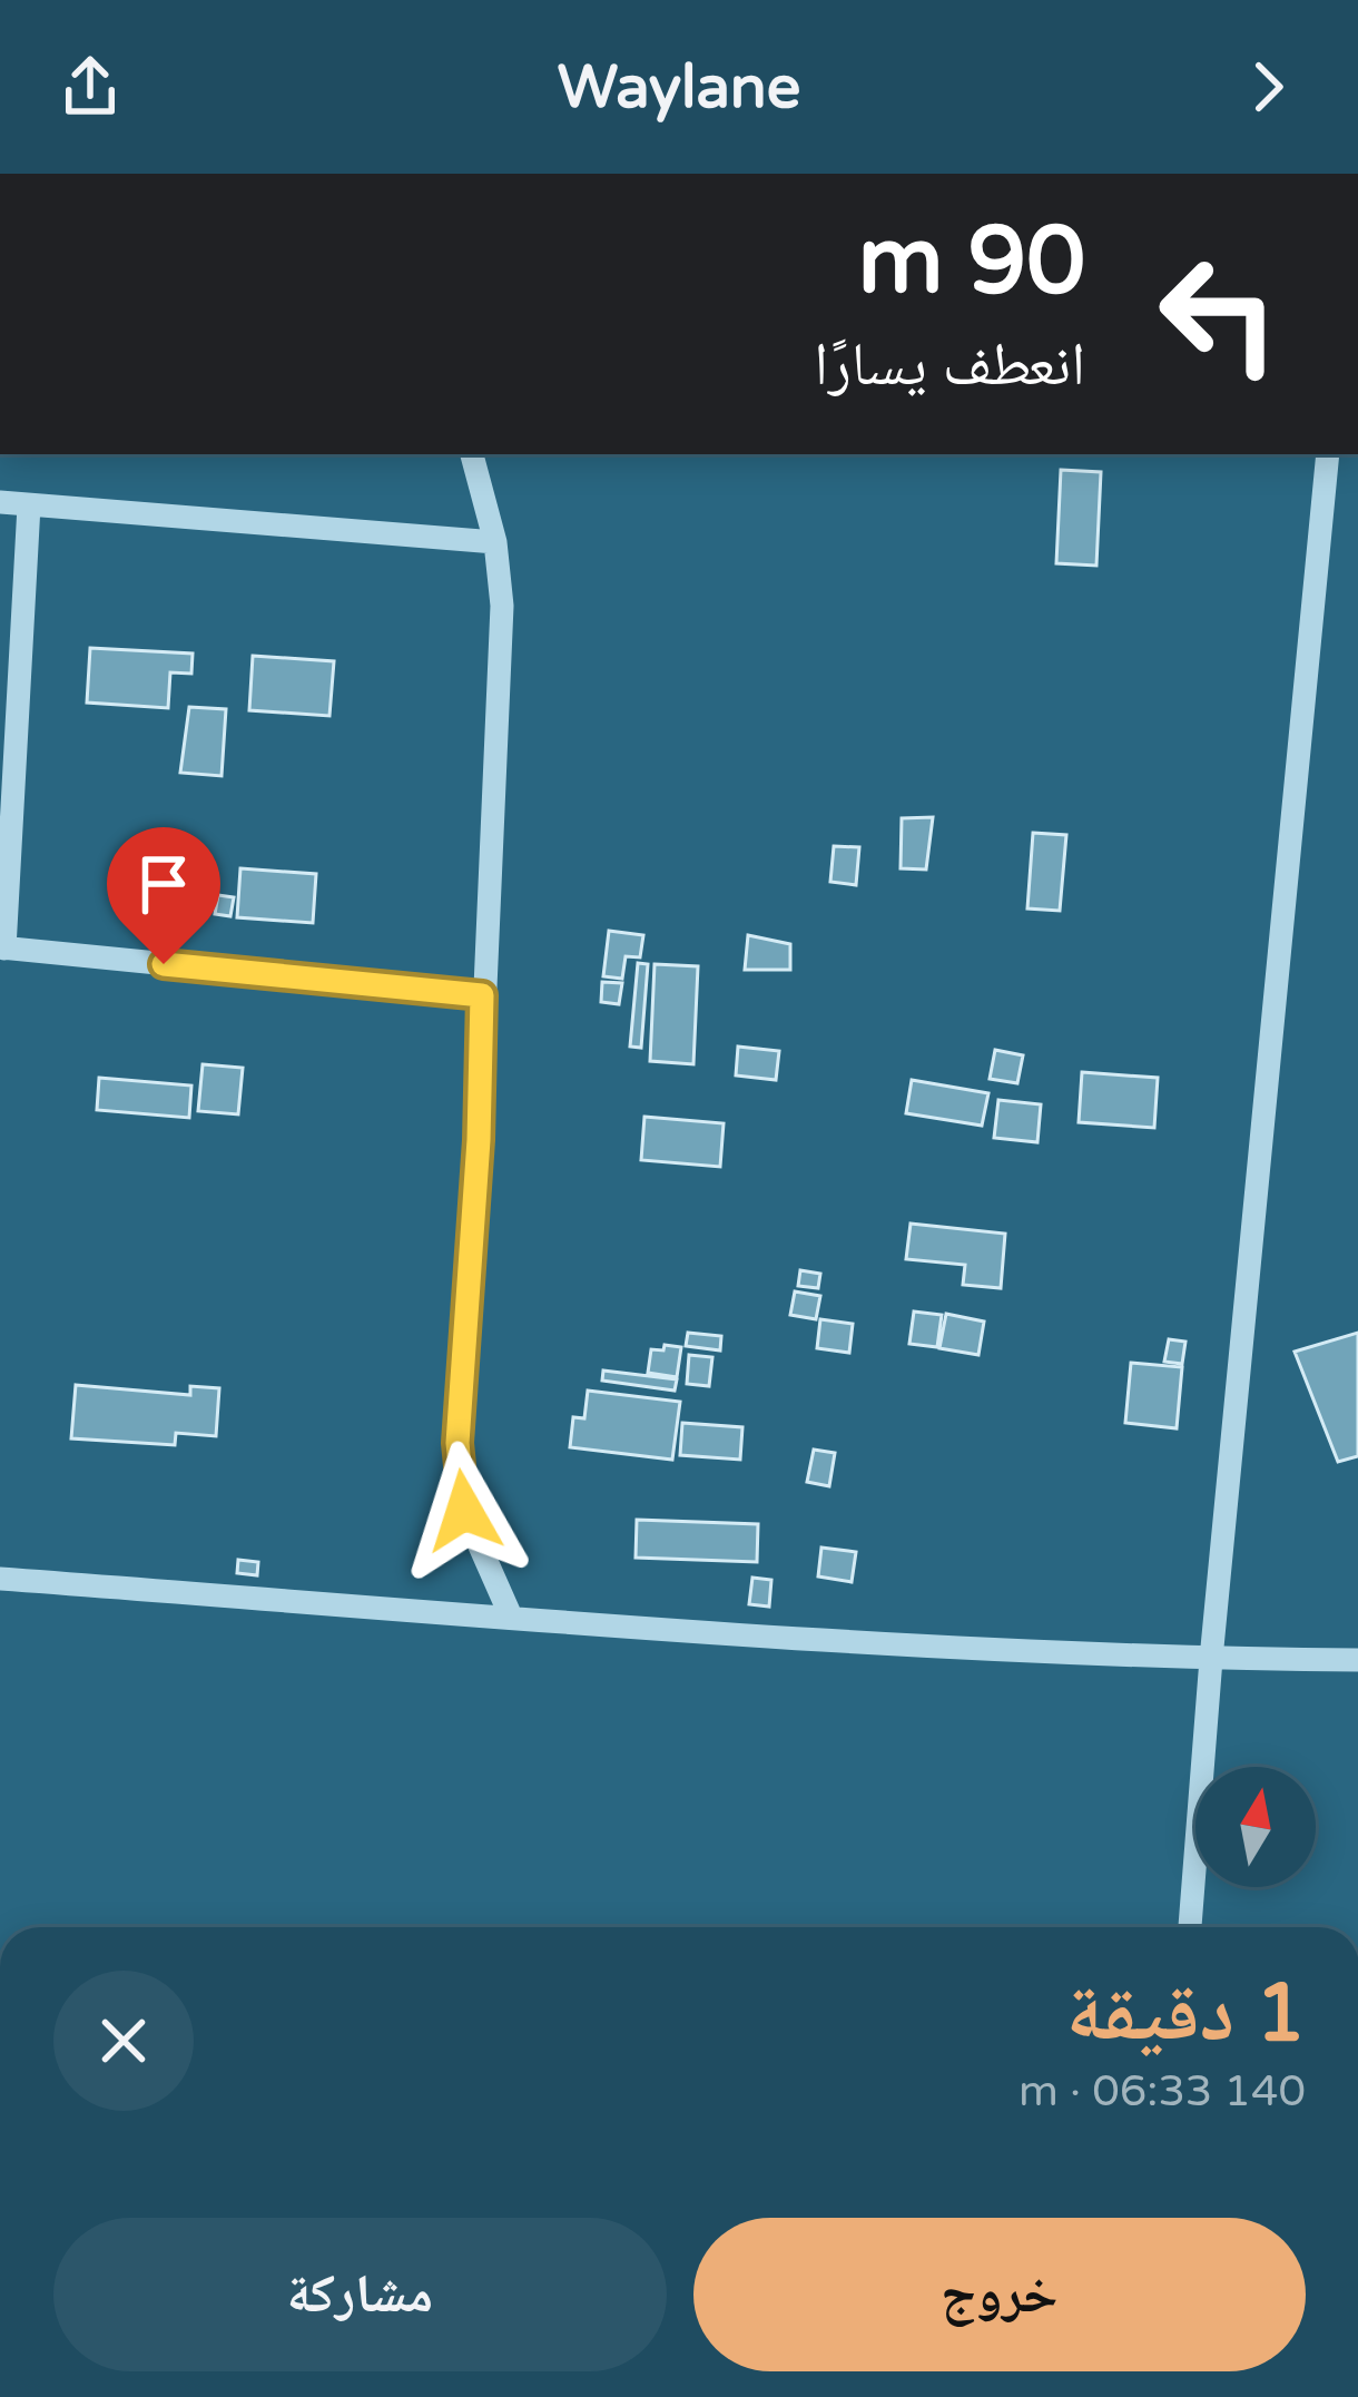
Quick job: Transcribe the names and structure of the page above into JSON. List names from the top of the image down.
{
  "north": "top",
  "page": {
    "header": "Waylane",
    "turn": ["90 m", "انعطف يسارًا"],
    "heading": ["1 دقيقة", "140 m · 06:33"],
    "buttons": ["خروج", "مشاركة"]
  }
}
